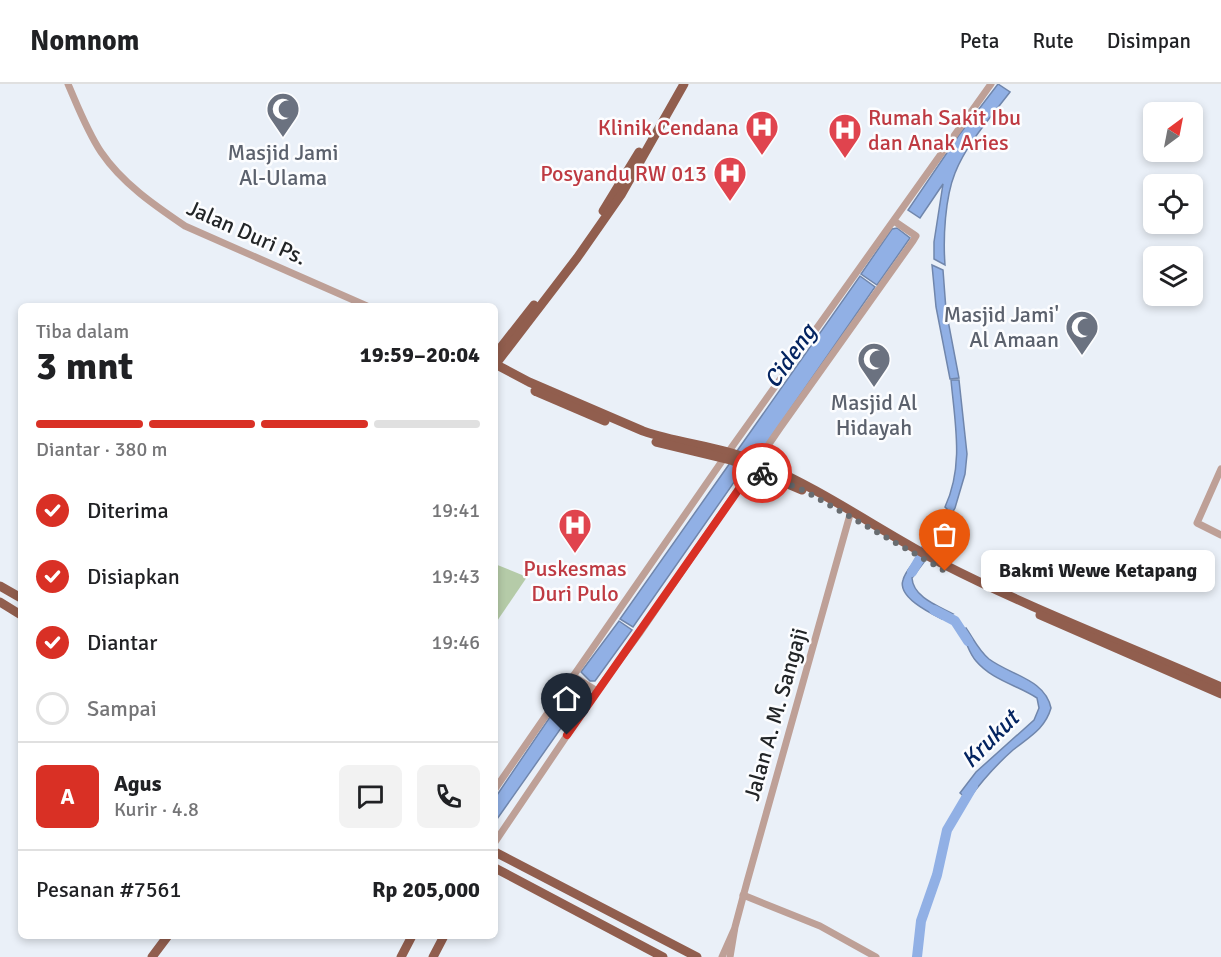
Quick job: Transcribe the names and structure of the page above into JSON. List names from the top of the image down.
{
  "streets": {
    "street": ["Jalan Duri Ps.", "Jalan A. M. Sangaji"]
  },
  "water": ["Cideng", "Krukut"],
  "places": {
    "mosque": ["Masjid Jami Al-Ulama", "Masjid Jami' Al Amaan", "Masjid Al Hidayah"],
    "hospital": [
      "Klinik Cendana",
      "Rumah Sakit Ibu dan Anak Aries",
      "Posyandu RW 013",
      "Puskesmas Duri Pulo"
    ],
    "other": ["Bakmi Wewe Ketapang"]
  },
  "north": "top right",
  "page": {
    "header": "Nomnom",
    "nav": ["Peta", "Rute", "Disimpan"],
    "heading": ["3 mnt", "Tiba dalam", "19:59–20:04"],
    "panel": [
      "Agus",
      "Kurir · 4.8",
      "Pesanan #7561",
      "Rp 205,000"
    ],
    "bar": "Diantar · 380 m",
    "list": [
      ["Diterima", "19:41"],
      ["Disiapkan", "19:43"],
      ["Diantar", "19:46"],
      "Sampai"
    ],
    "bubble": "Bakmi Wewe Ketapang",
    "round": "A"
  }
}
